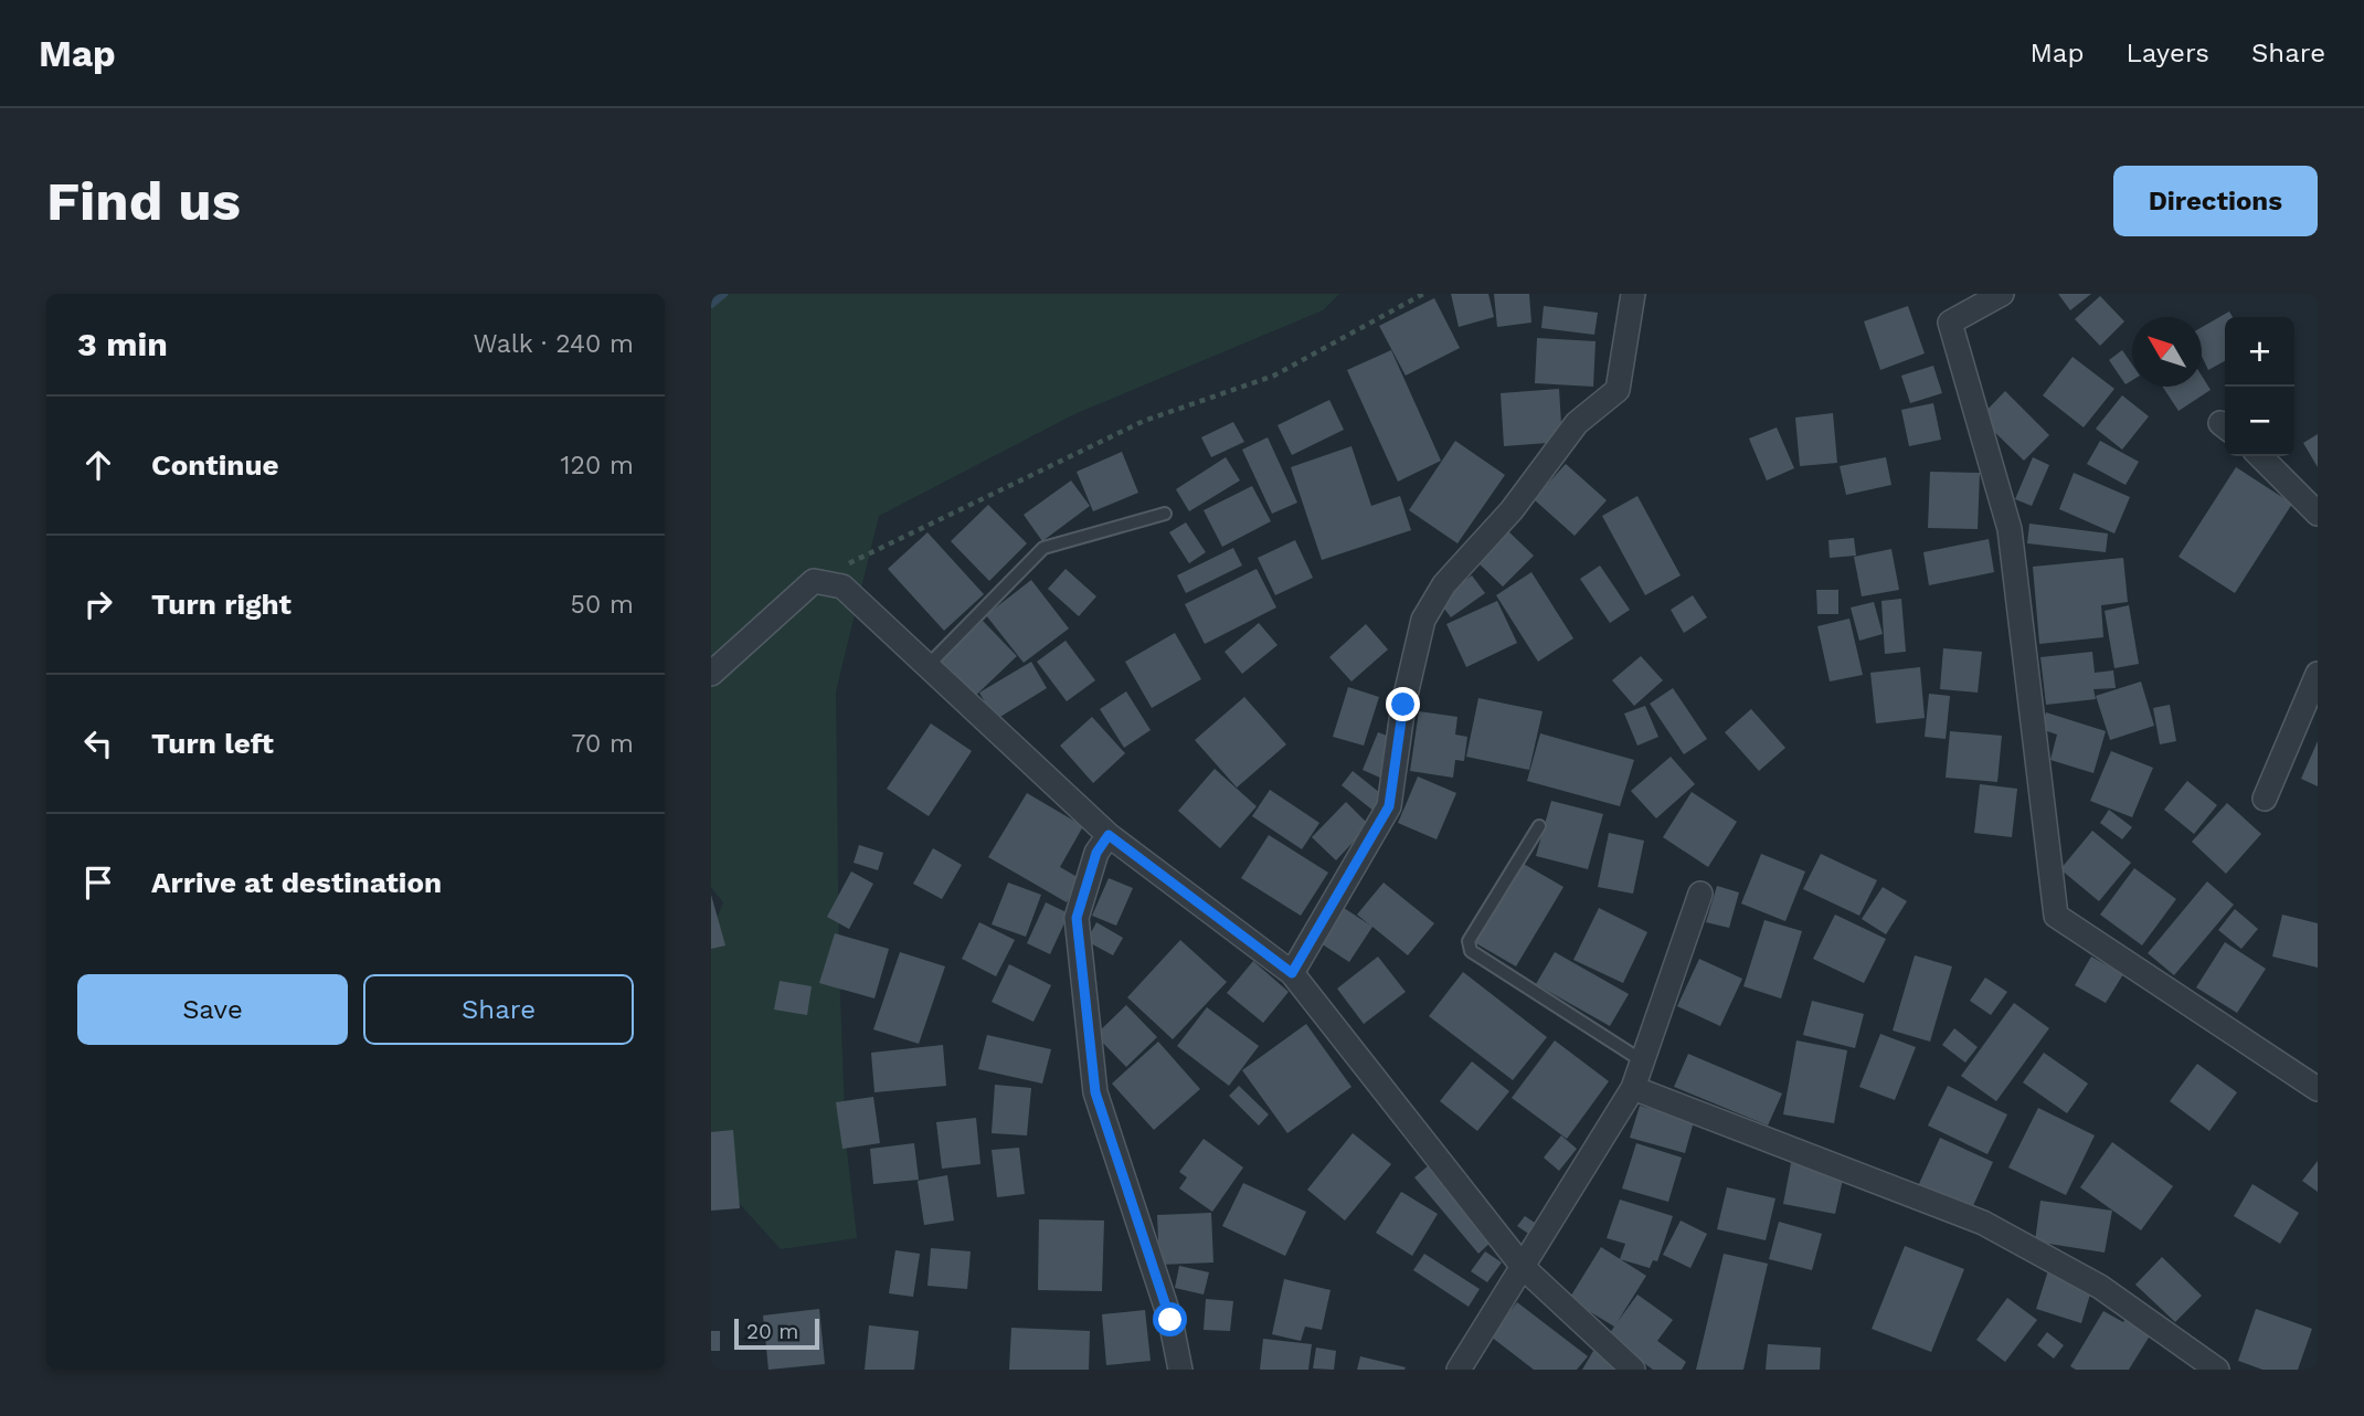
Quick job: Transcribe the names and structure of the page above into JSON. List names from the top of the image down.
{
  "scale_bar": "20 m",
  "north": "top left",
  "page": {
    "header": "Map",
    "nav": ["Map", "Layers", "Share"],
    "buttons": [
      "Directions",
      ["Save", "Share"]
    ],
    "title": "Find us",
    "heading": ["3 min", "Walk · 240 m"],
    "map_buttons": ["+", "−"],
    "list": [
      ["Continue", "120 m"],
      ["Turn right", "50 m"],
      ["Turn left", "70 m"],
      "Arrive at destination"
    ],
    "scale": "20 m"
  }
}
